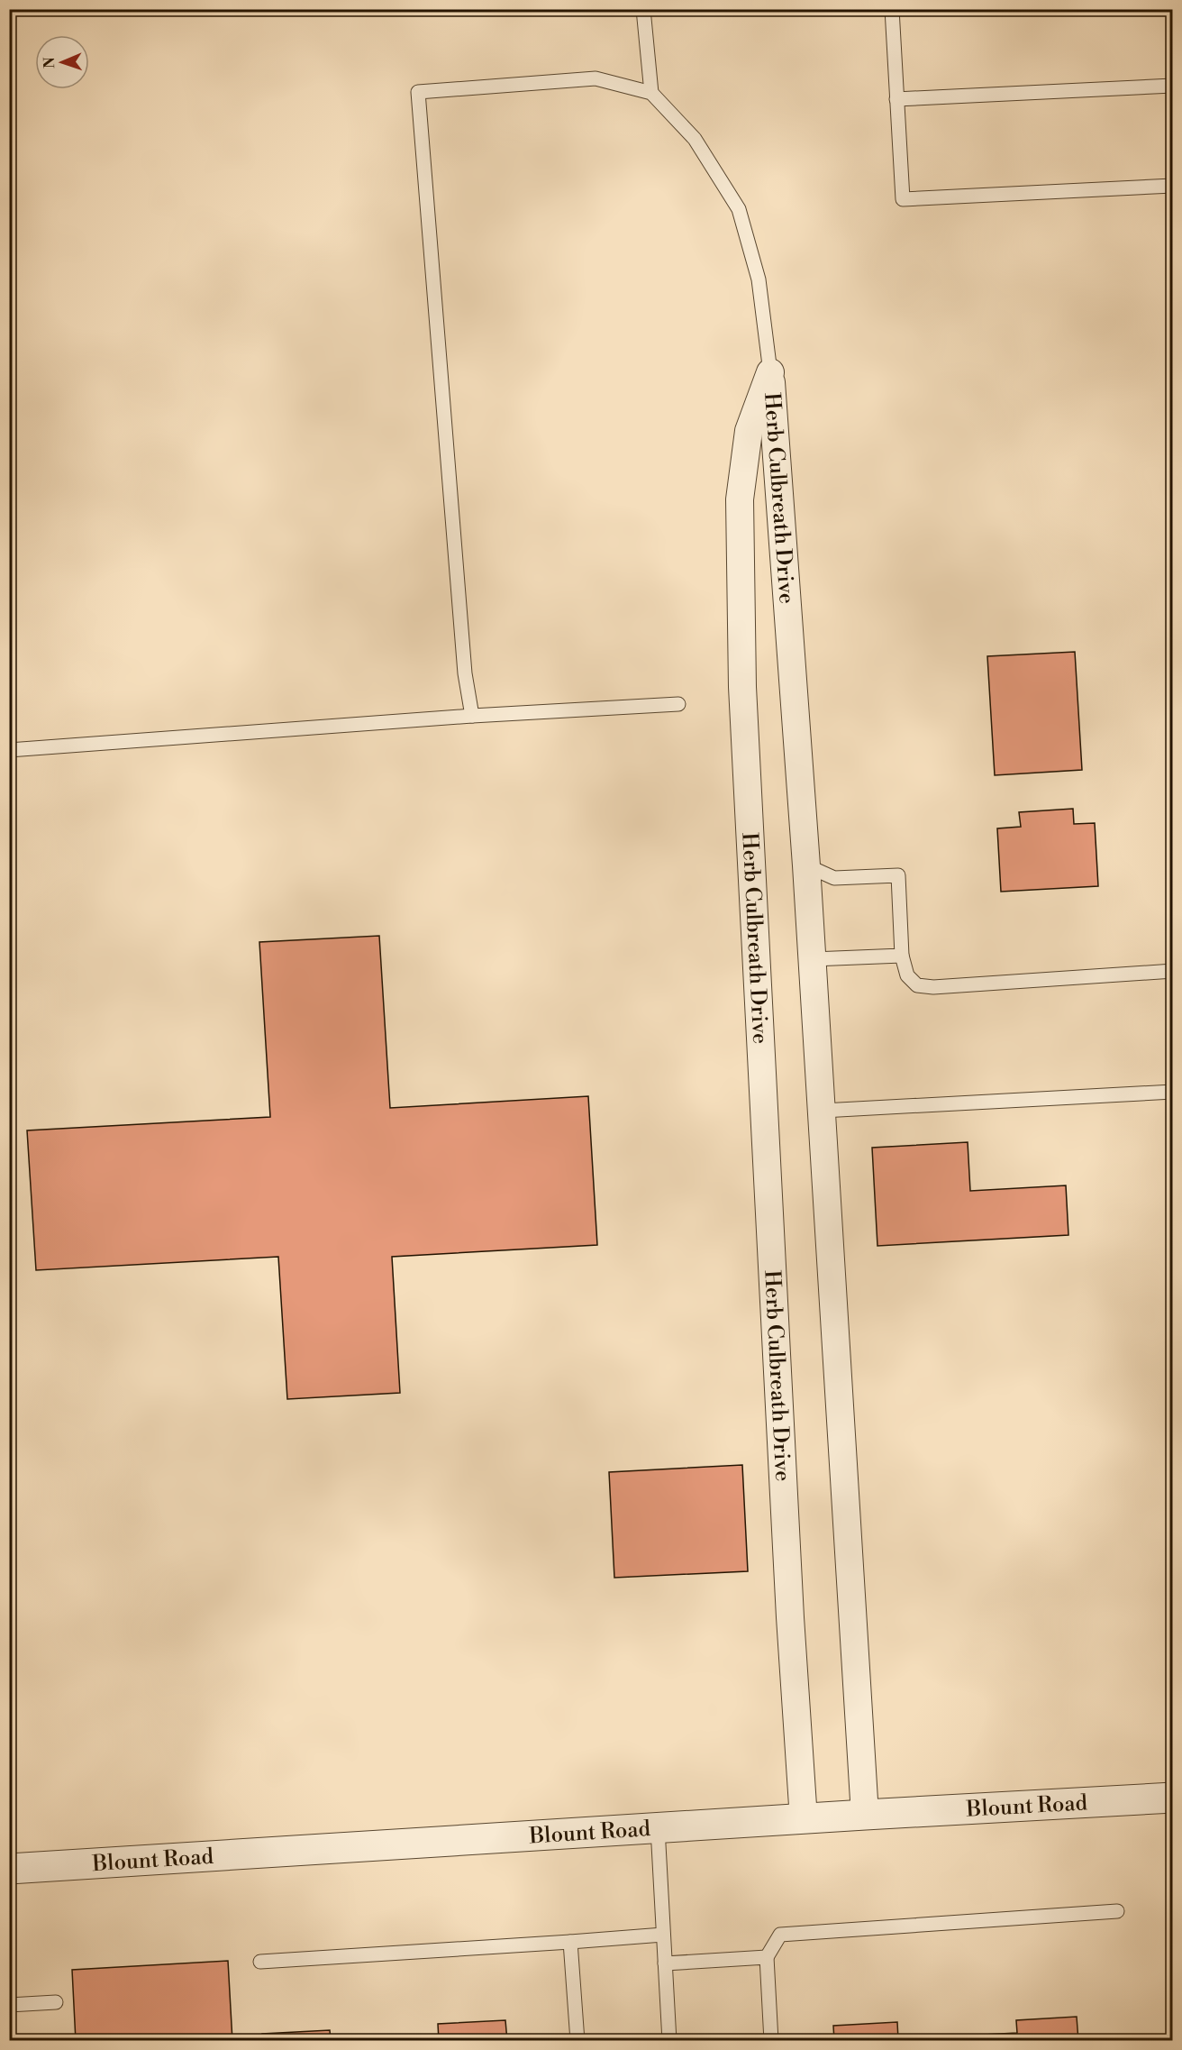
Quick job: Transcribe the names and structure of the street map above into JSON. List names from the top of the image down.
{
  "streets": {
    "street": ["Herb Culbreath Drive", "Blount Road"]
  },
  "crossings": [
    ["Herb Culbreath Drive", "Blount Road"]
  ],
  "north": "left"
}
